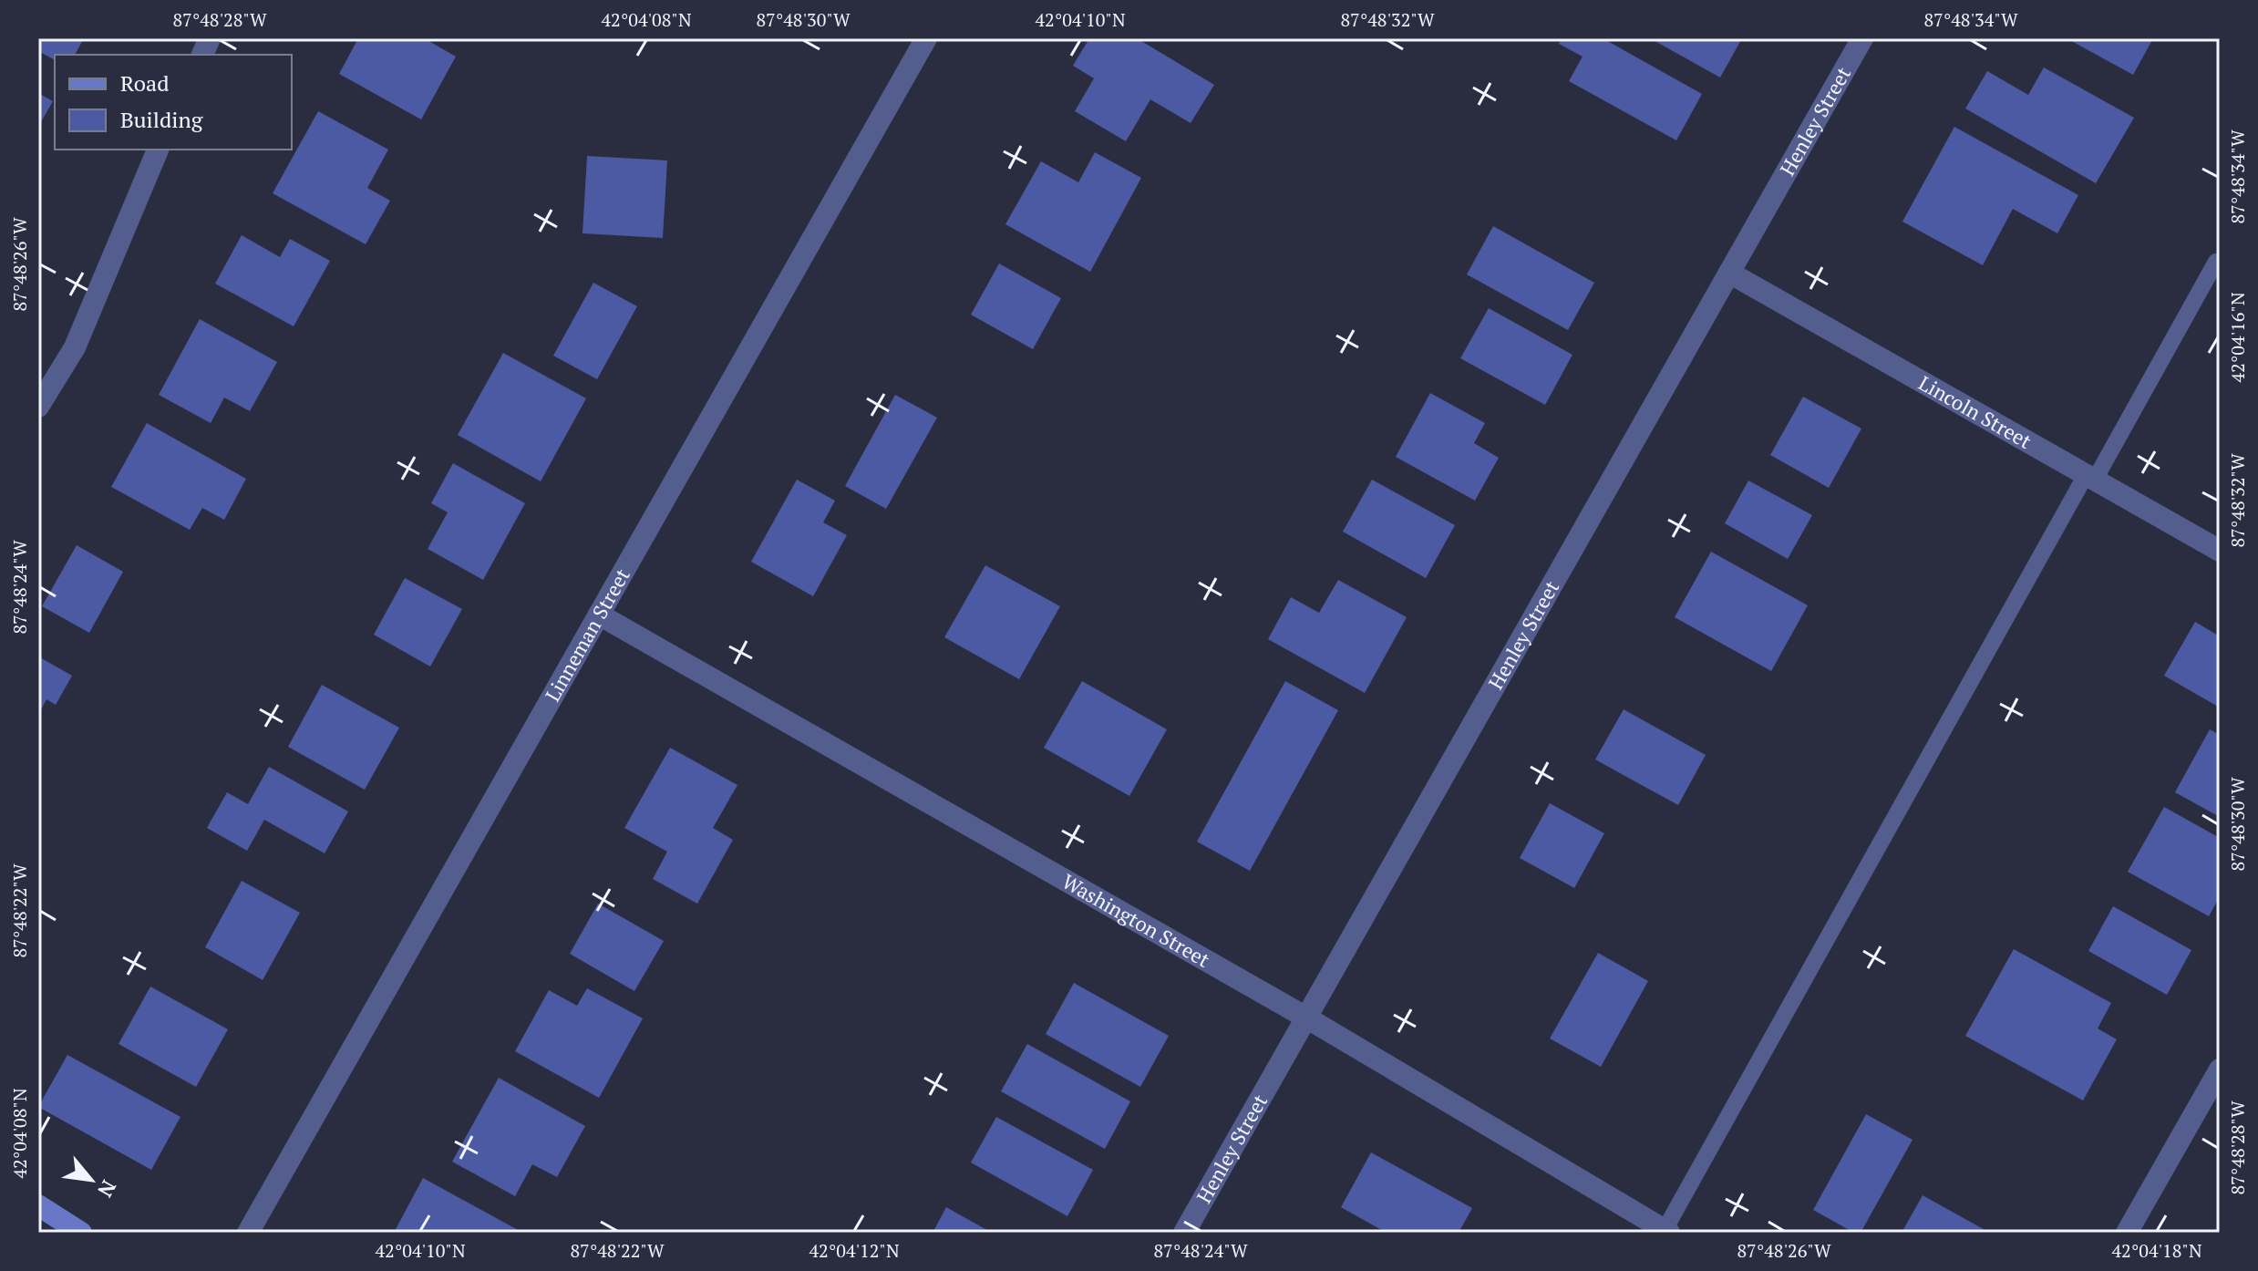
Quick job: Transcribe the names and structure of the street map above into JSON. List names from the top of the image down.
{
  "streets": {
    "street": [
      "Henley Street",
      "Lincoln Street",
      "Linneman Street",
      "Washington Street"
    ]
  },
  "crossings": [
    ["Henley Street", "Lincoln Street"],
    ["Henley Street", "Washington Street"],
    ["Linneman Street", "Washington Street"]
  ],
  "legend": ["Road", "Building"],
  "north": "bottom right",
  "coordinates": [
    "87°48'28\"W",
    "42°04'08\"N",
    "87°48'30\"W",
    "42°04'10\"N",
    "87°48'32\"W",
    "87°48'34\"W",
    "87°48'26\"W",
    "42°04'16\"N",
    "87°48'24\"W",
    "87°48'22\"W",
    "42°04'12\"N",
    "42°04'18\"N"
  ]
}
